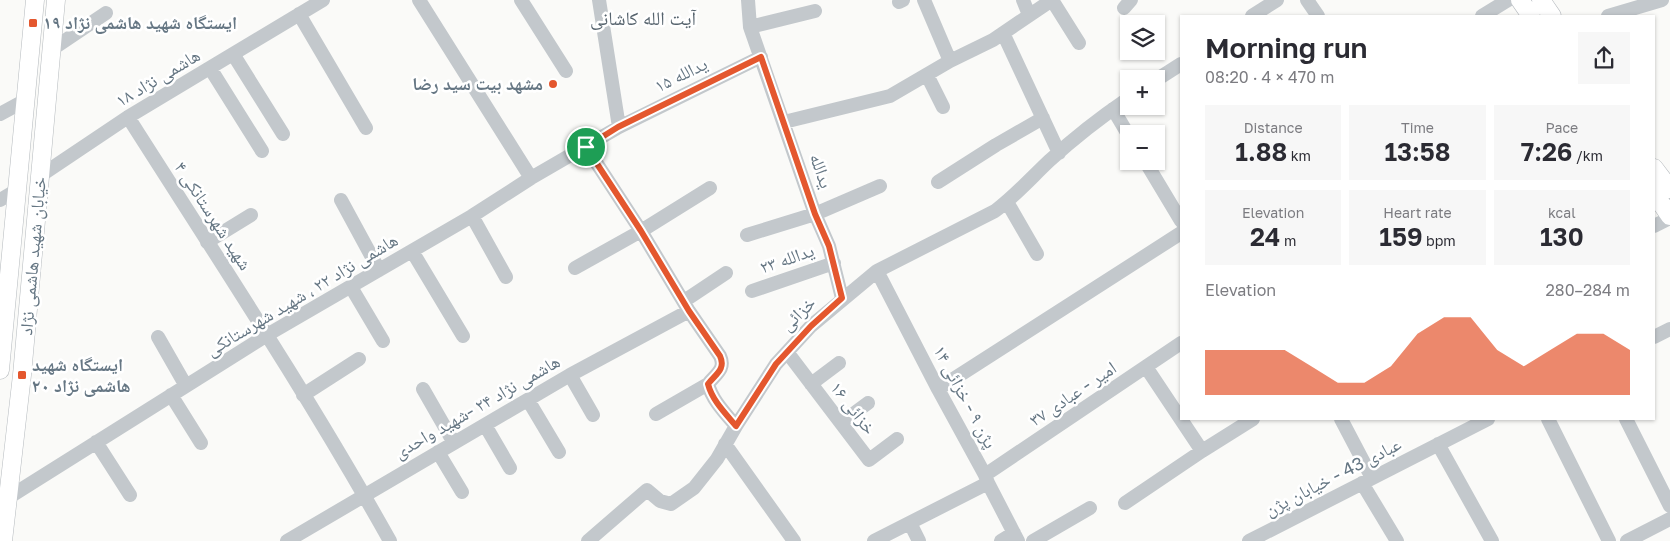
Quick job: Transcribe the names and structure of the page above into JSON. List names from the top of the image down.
{
  "streets": {
    "main road": ["خیابان شهید هاشمی نژاد"],
    "street": [
      "یدالله ۱۵",
      "هاشمی نژاد ۱۸",
      "یدالله",
      "شهید شهرستانکی ۴",
      "یدالله ۲۳",
      "هاشمی نژاد ۲۲ ، شهید شهرستانکی",
      "خزائی",
      "امیر - عبادی ۳۷",
      "پژن ۹ - خزائی ۱۴",
      "هاشمی نژاد ۲۴ -شهید واحدی",
      "خزائی ۱۶",
      "عبادی 43 - خیابان پژن"
    ]
  },
  "crossings": [
    ["یدالله ۱۵", "یدالله"],
    ["یدالله ۱۵", "هاشمی نژاد ۲۲ ، شهید شهرستانکی"],
    ["هاشمی نژاد ۱۸", "شهید شهرستانکی ۴"],
    ["هاشمی نژاد ۱۸", "خیابان شهید هاشمی نژاد"],
    ["یدالله", "یدالله ۲۳"],
    ["یدالله", "خزائی"],
    ["شهید شهرستانکی ۴", "هاشمی نژاد ۲۲ ، شهید شهرستانکی"],
    ["شهید شهرستانکی ۴", "هاشمی نژاد ۲۴ -شهید واحدی"],
    ["خیابان شهید هاشمی نژاد", "هاشمی نژاد ۲۲ ، شهید شهرستانکی"],
    ["خزائی", "پژن ۹ - خزائی ۱۴"],
    ["خزائی", "خزائی ۱۶"],
    ["امیر - عبادی ۳۷", "پژن ۹ - خزائی ۱۴"]
  ],
  "districts": ["آیت الله کاشانی"],
  "places": {
    "transit": ["ایستگاه شهید هاشمی نژاد ۱۹", "ایستگاه شهید هاشمی نژاد ۲۰"],
    "other": ["مشهد بيت سيد رضا"]
  },
  "page": {
    "map_buttons": ["+", "−"],
    "heading": ["Morning run", "08:20 · 4 × 470 m"],
    "stats": [
      ["Distance", "1.88 km"],
      ["Time", "13:58"],
      ["Pace", "7:26 /km"],
      ["Elevation", "24 m"],
      ["Heart rate", "159 bpm"],
      ["kcal", "130"]
    ],
    "chart": ["Elevation", "280–284 m"]
  }
}
